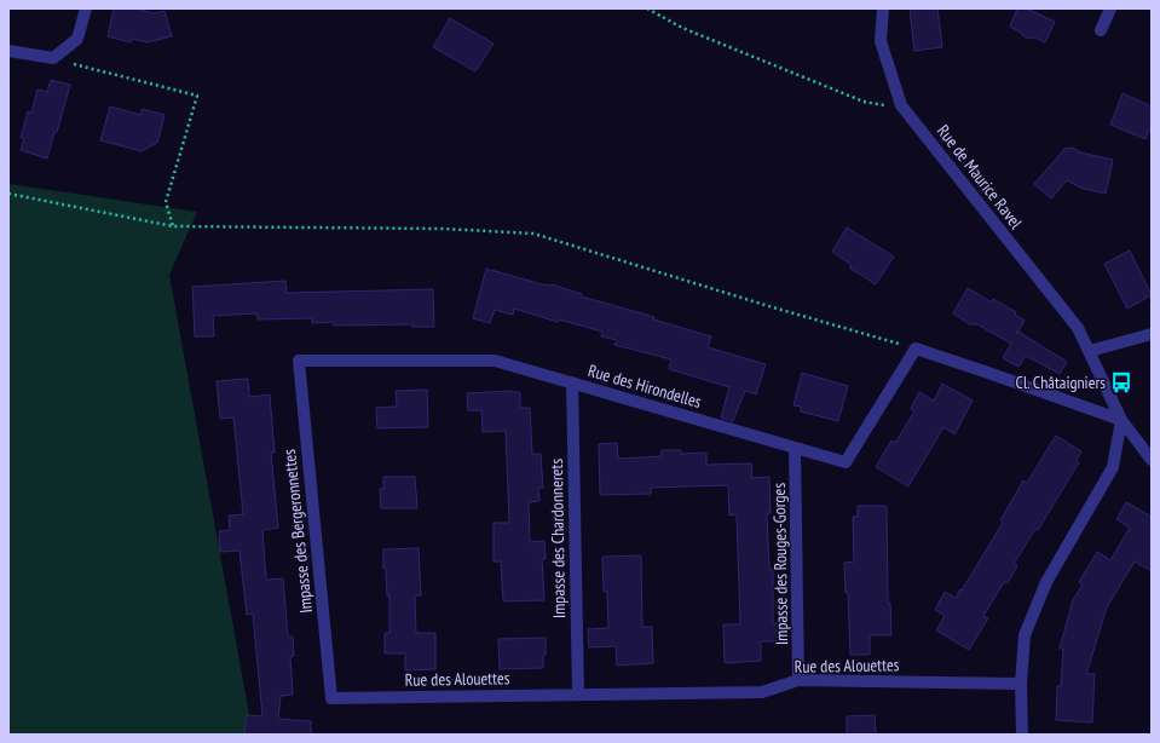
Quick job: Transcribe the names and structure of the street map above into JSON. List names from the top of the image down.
{
  "streets": {
    "street": [
      "Rue de Maurice Ravel",
      "Rue des Hirondelles",
      "Impasse des Bergeronnettes",
      "Impasse des Chardonnerets",
      "Impasse des Rouges-Gorges",
      "Rue des Alouettes"
    ]
  },
  "crossings": [
    ["Rue des Hirondelles", "Impasse des Bergeronnettes"],
    ["Rue des Hirondelles", "Impasse des Chardonnerets"],
    ["Rue des Hirondelles", "Impasse des Rouges-Gorges"],
    ["Impasse des Bergeronnettes", "Rue des Alouettes"],
    ["Impasse des Chardonnerets", "Rue des Alouettes"],
    ["Impasse des Rouges-Gorges", "Rue des Alouettes"]
  ],
  "places": {
    "bus stop": ["Cl. Châtaigniers"]
  }
}
